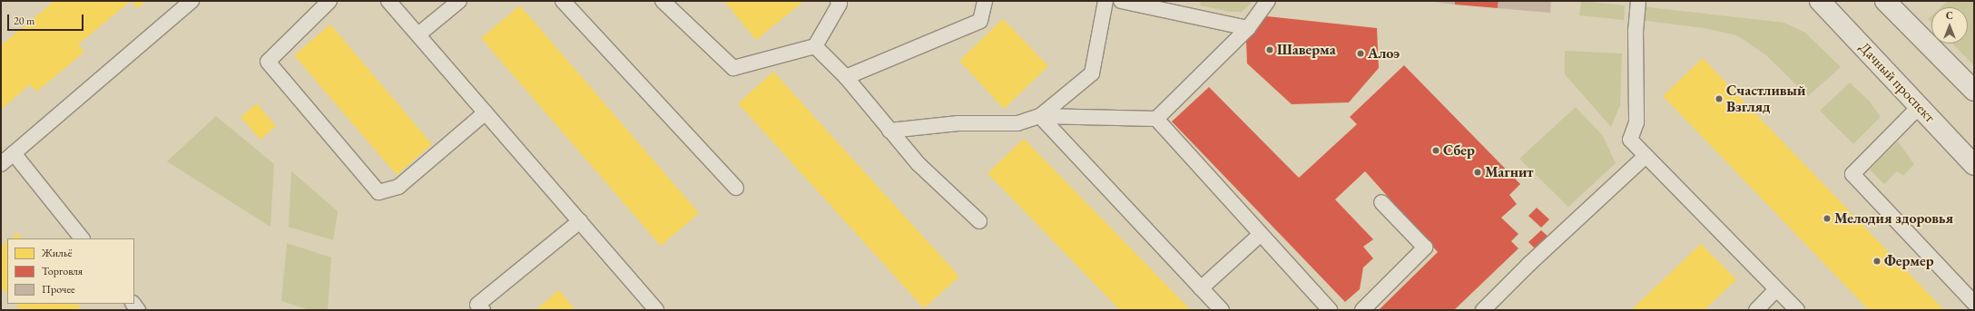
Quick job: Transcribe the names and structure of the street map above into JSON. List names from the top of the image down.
{
  "streets": {
    "main road": ["Дачный проспект"]
  },
  "places": [
    "Шаверма",
    "Алоэ",
    "Счастливый Взгляд",
    "Сбер",
    "Магнит",
    "Мелодия здоровья",
    "Фермер"
  ],
  "legend": ["Жильё", "Торговля", "Прочее"],
  "scale_bar": "20 m",
  "north": "top"
}
